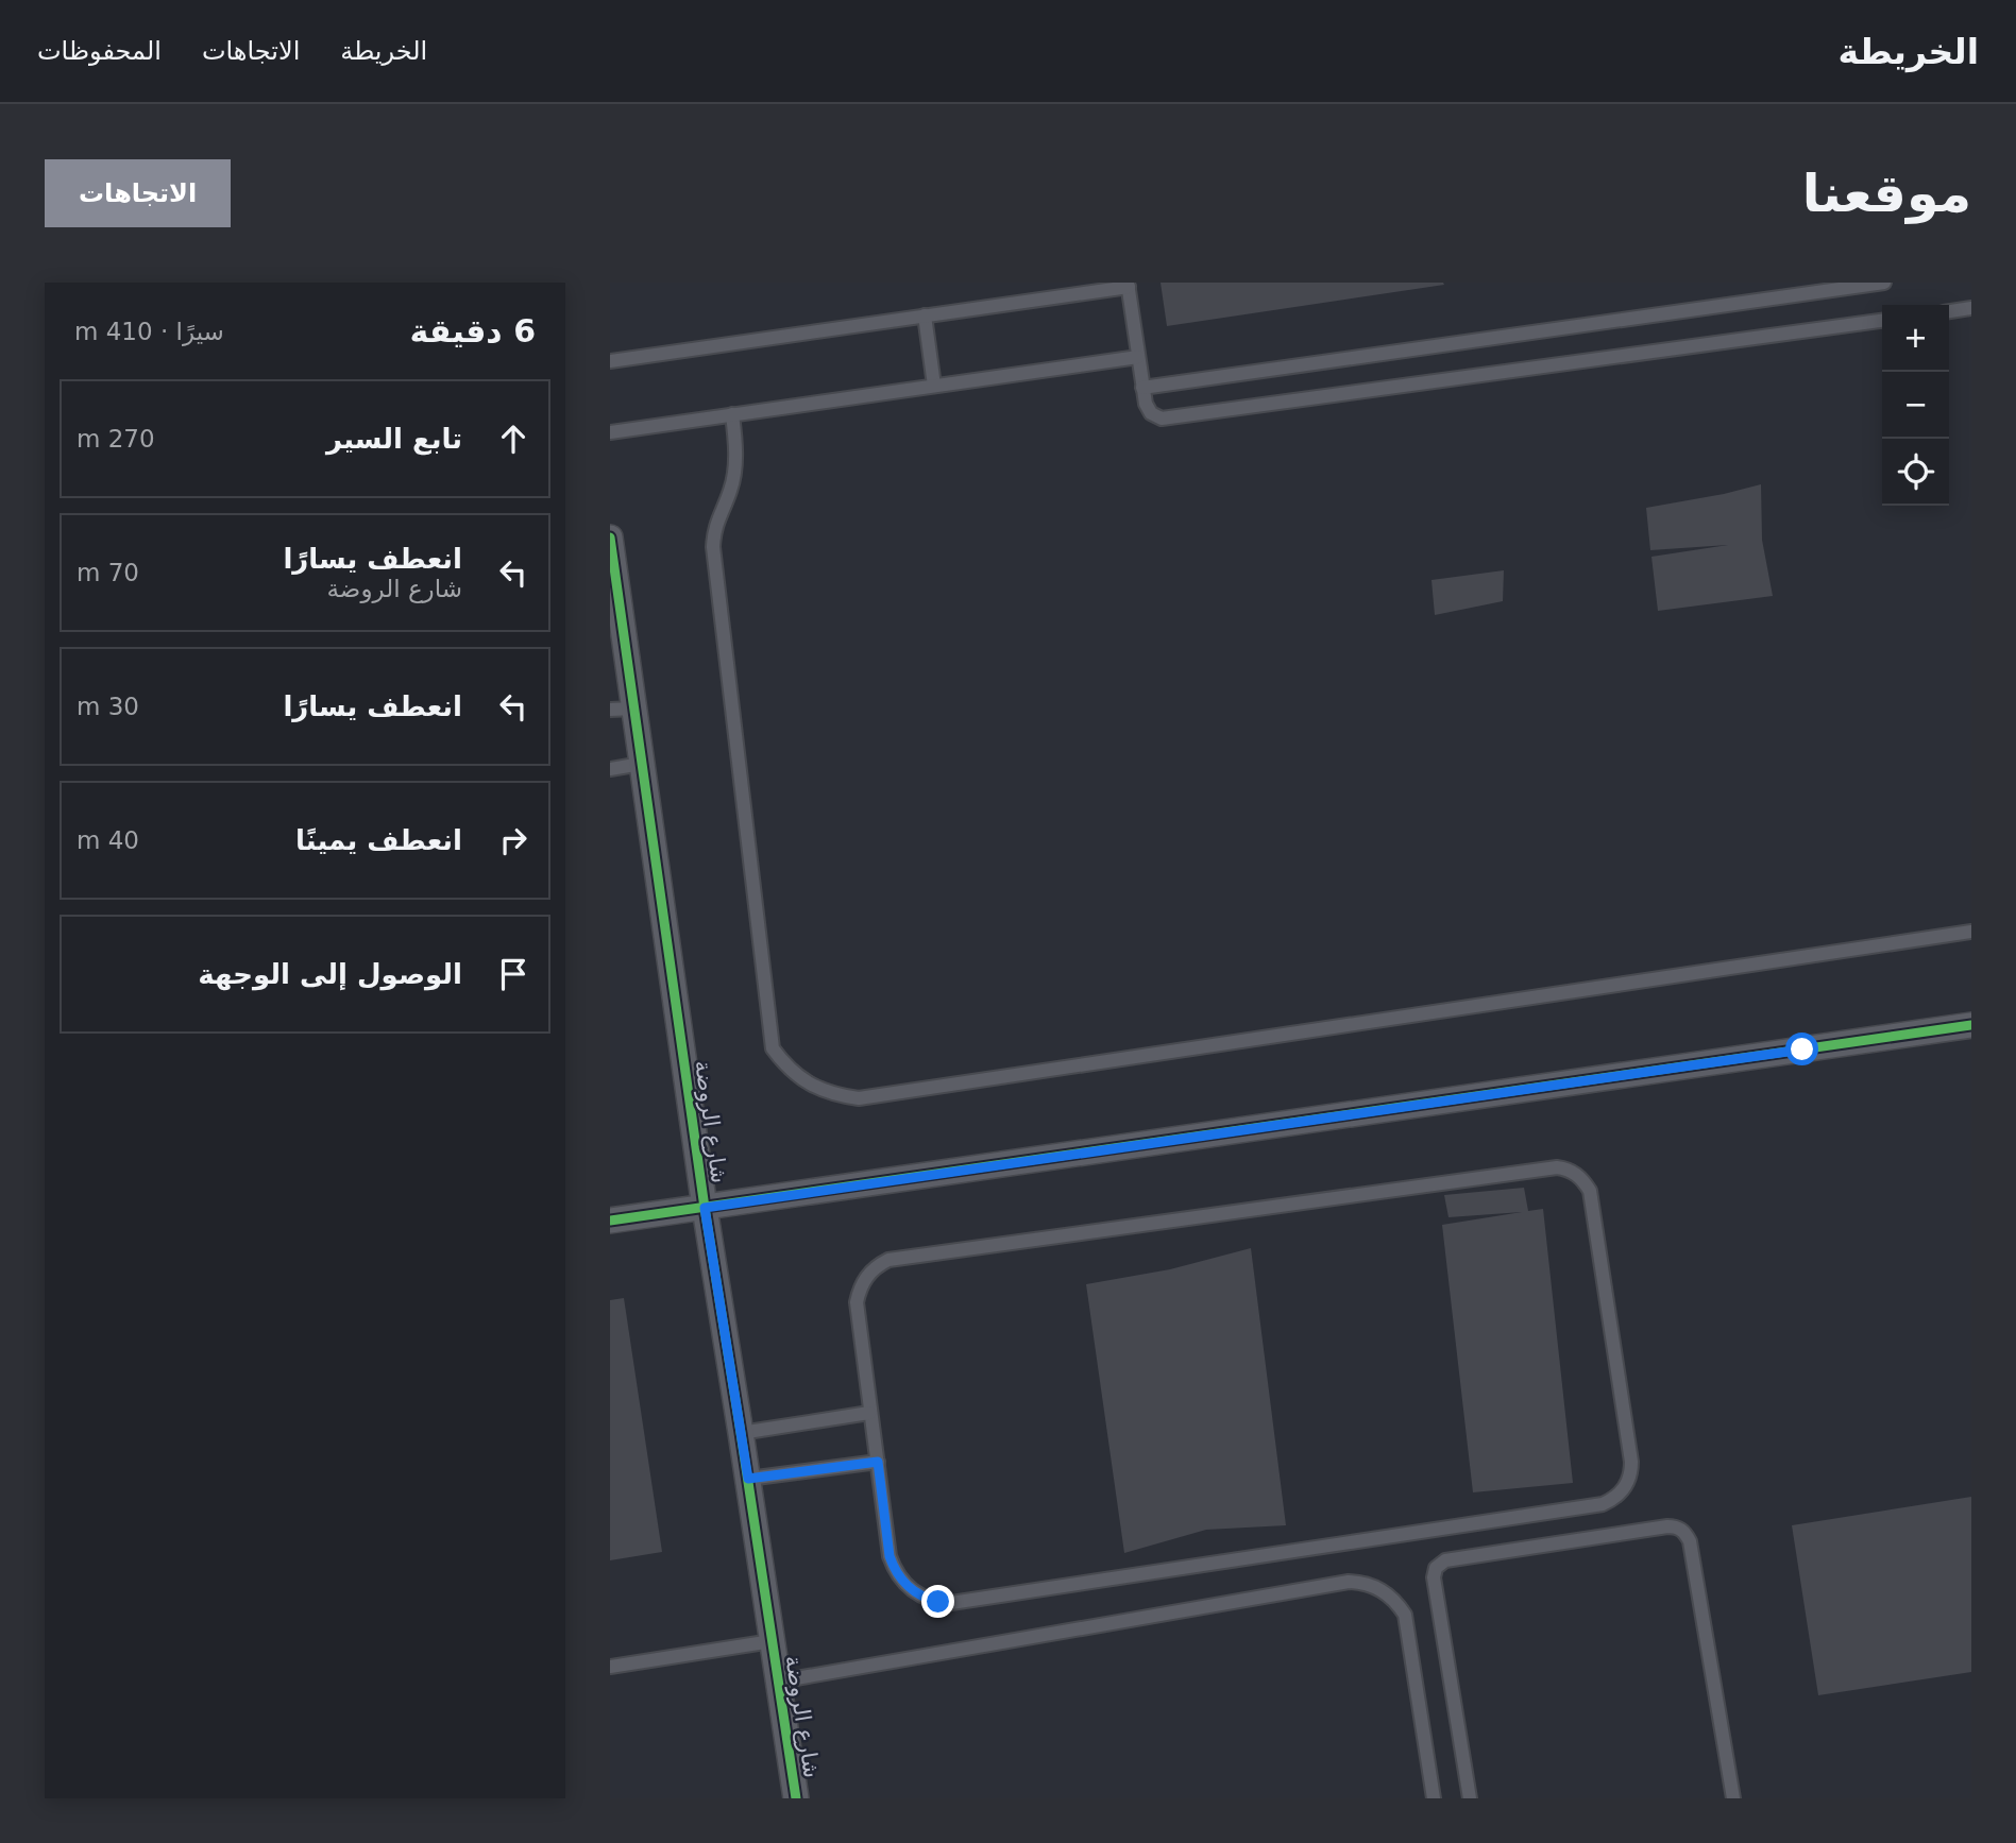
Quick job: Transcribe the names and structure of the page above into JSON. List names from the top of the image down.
{
  "streets": {
    "street": ["شارع الروضة"]
  },
  "page": {
    "header": "الخريطة",
    "nav": ["الخريطة", "الاتجاهات", "المحفوظات"],
    "buttons": "الاتجاهات",
    "title": "موقعنا",
    "heading": ["6 دقيقة", "سيرًا · 410 m"],
    "map_buttons": ["+", "−"],
    "list": [
      ["تابع السير", "270 m"],
      ["انعطف يسارًا", "شارع الروضة", "70 m"],
      ["انعطف يسارًا", "30 m"],
      ["انعطف يمينًا", "40 m"],
      "الوصول إلى الوجهة"
    ]
  }
}
